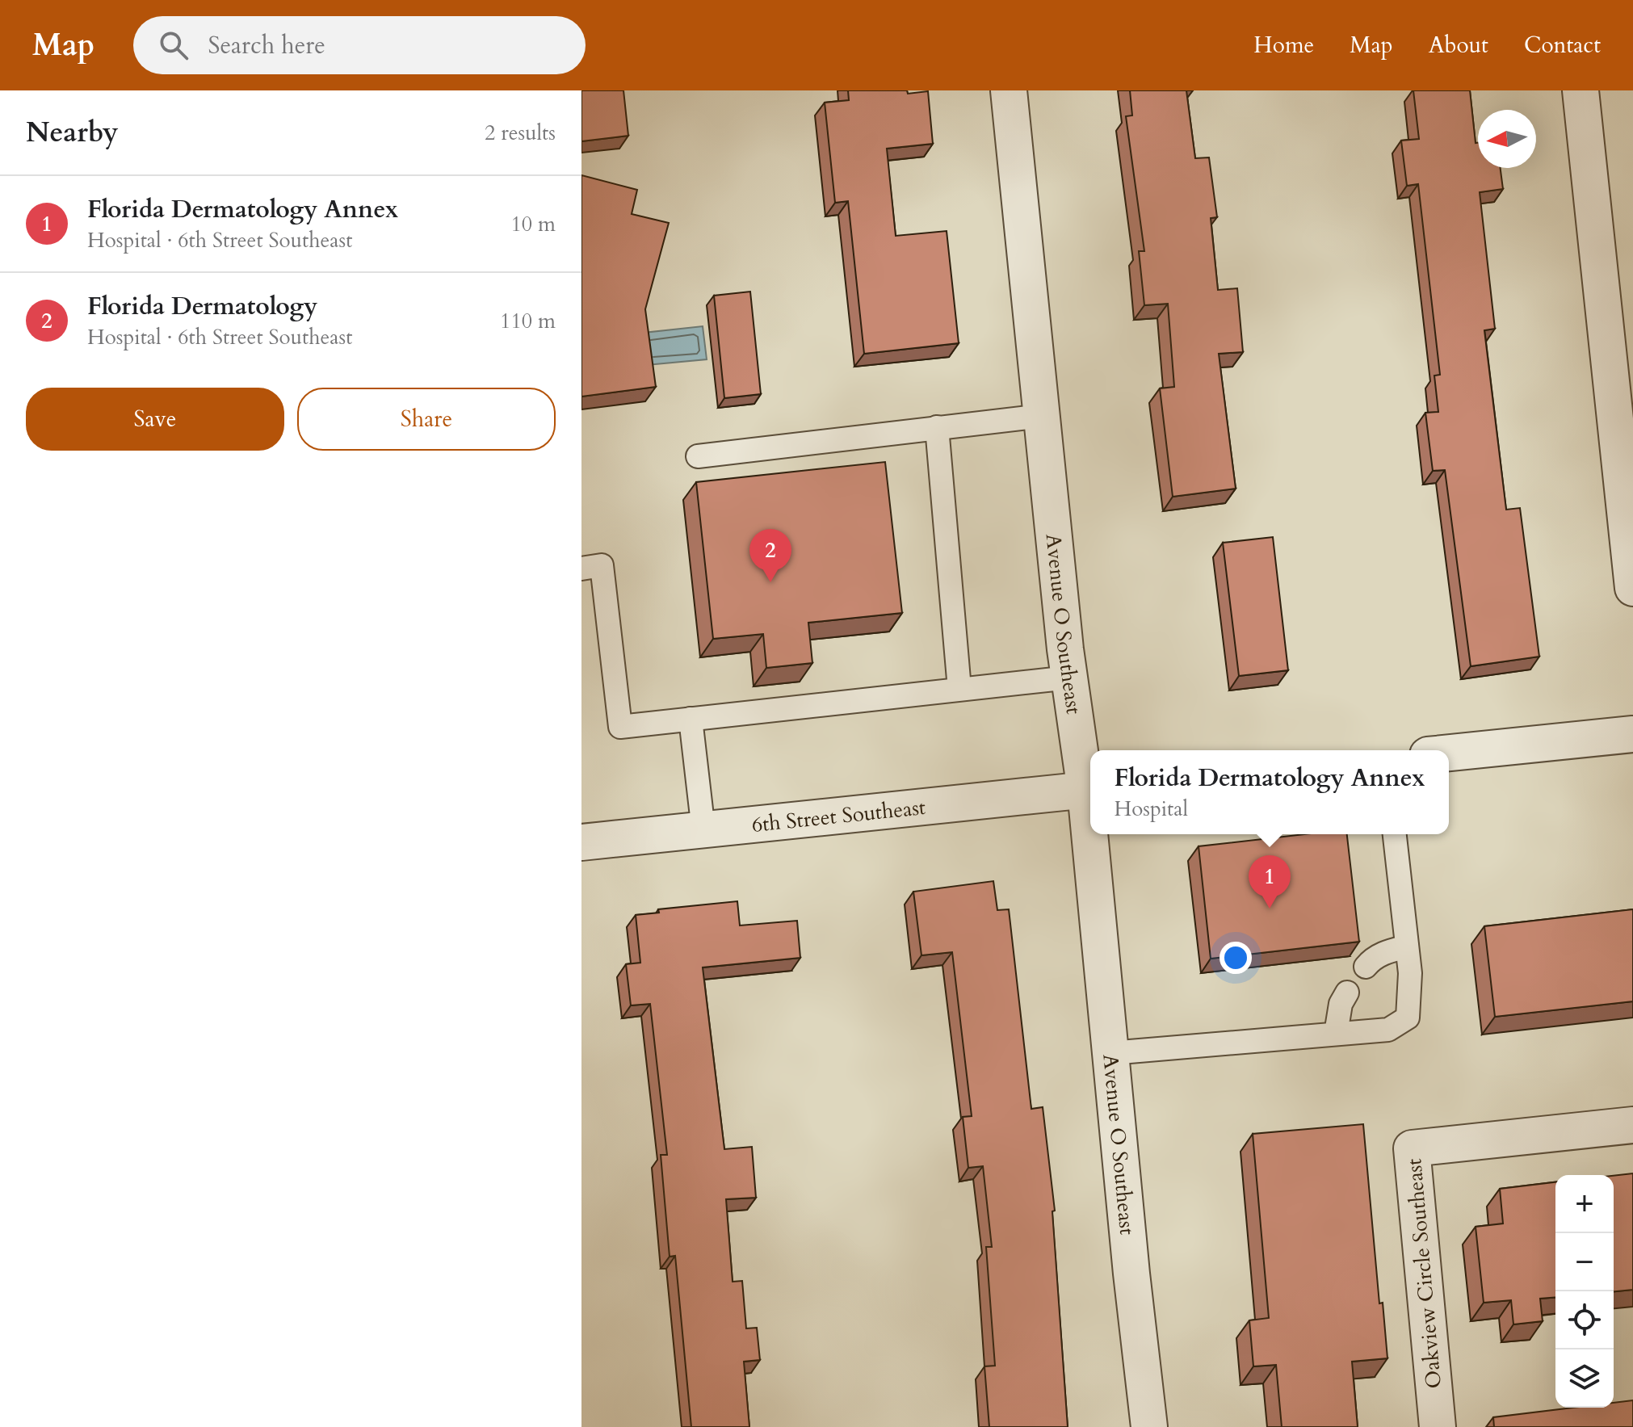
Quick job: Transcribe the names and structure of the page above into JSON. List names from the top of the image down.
{
  "streets": {
    "street": ["Avenue O Southeast", "6th Street Southeast", "Oakview Circle Southeast"]
  },
  "crossings": [
    ["Avenue O Southeast", "6th Street Southeast"]
  ],
  "north": "left",
  "page": {
    "header": "Map",
    "search": "Search here",
    "nav": [
      "Home",
      "Map",
      "About",
      "Contact"
    ],
    "heading": ["Nearby", "2 results"],
    "list": [
      {
        "mark": "1",
        "name": "Florida Dermatology Annex",
        "note": "Hospital · 6th Street Southeast",
        "value": "10 m"
      },
      {
        "mark": "2",
        "name": "Florida Dermatology",
        "note": "Hospital · 6th Street Southeast",
        "value": "110 m"
      }
    ],
    "buttons": ["Save", "Share"],
    "pins": ["2", "1"],
    "popup": ["Florida Dermatology Annex", "Hospital"],
    "map_buttons": ["+", "−"]
  }
}
